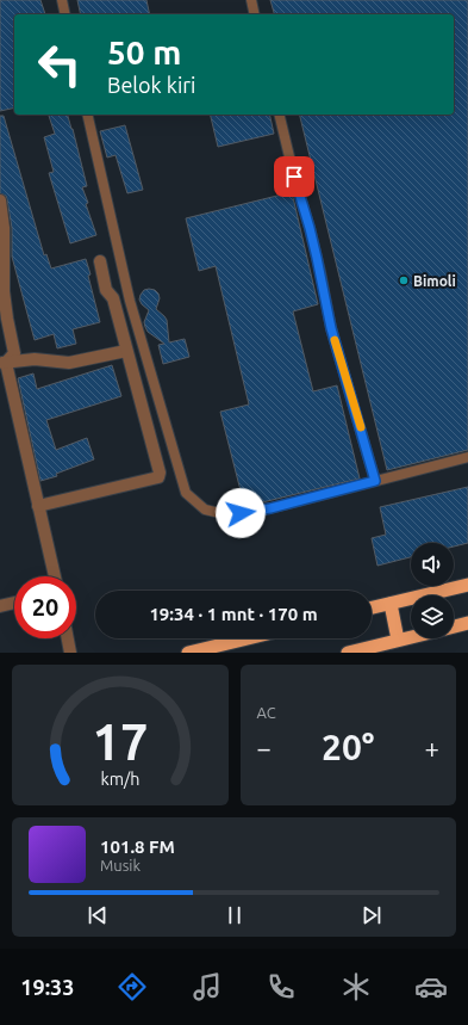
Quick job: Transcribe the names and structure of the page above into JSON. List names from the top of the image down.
{
  "places": ["Bimoli"],
  "page": {
    "turn": ["50 m", "Belok kiri"],
    "limit": "20",
    "trip": "19:34 · 1 mnt · 170 m",
    "tile": "AC",
    "heat": ["−", "20°", "+"],
    "song": ["101.8 FM", "Musik"],
    "tabs": "19:33",
    "gauge": ["17", "km/h"]
  }
}
